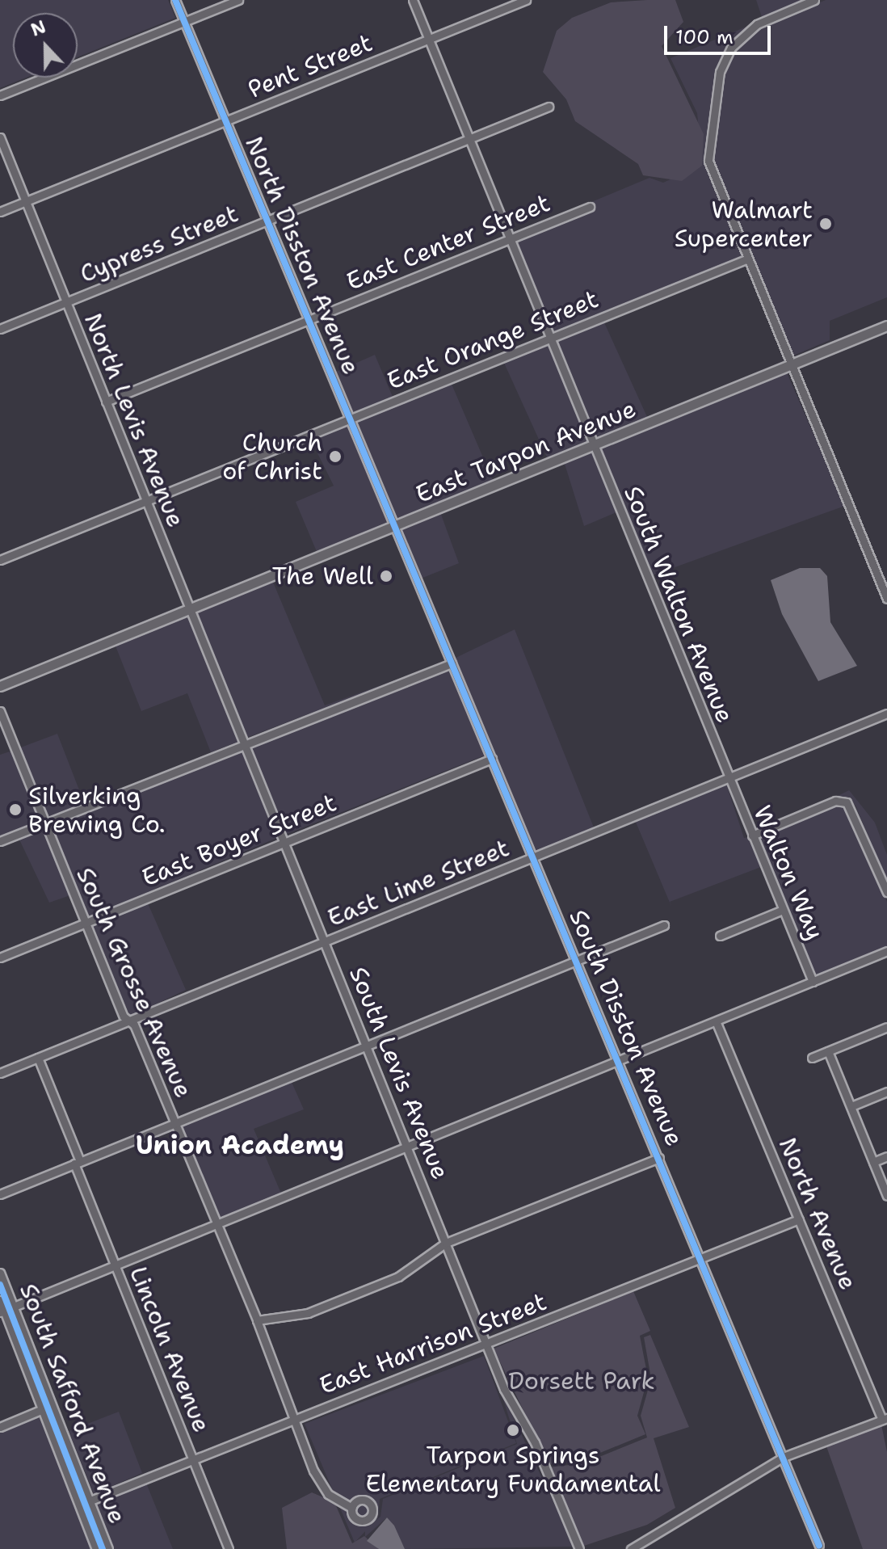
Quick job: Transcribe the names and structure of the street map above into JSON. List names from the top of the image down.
{
  "streets": {
    "main road": ["East Tarpon Avenue"],
    "street": [
      "Pent Street",
      "East Center Street",
      "Cypress Street",
      "North Disston Avenue",
      "East Orange Street",
      "North Levis Avenue",
      "South Walton Avenue",
      "East Boyer Street",
      "Walton Way",
      "East Lime Street",
      "South Grosse Avenue",
      "South Disston Avenue",
      "South Levis Avenue",
      "North Avenue",
      "East Harrison Street",
      "Lincoln Avenue",
      "South Safford Avenue"
    ]
  },
  "crossings": [
    ["Pent Street", "North Disston Avenue"],
    ["Pent Street", "North Levis Avenue"],
    ["Pent Street", "South Walton Avenue"],
    ["East Center Street", "North Disston Avenue"],
    ["East Center Street", "North Levis Avenue"],
    ["East Center Street", "South Walton Avenue"],
    ["Cypress Street", "North Disston Avenue"],
    ["Cypress Street", "North Levis Avenue"],
    ["Cypress Street", "South Walton Avenue"],
    ["North Disston Avenue", "East Orange Street"],
    ["North Disston Avenue", "East Tarpon Avenue"],
    ["North Disston Avenue", "South Disston Avenue"],
    ["East Orange Street", "North Levis Avenue"],
    ["East Orange Street", "South Walton Avenue"],
    ["North Levis Avenue", "East Tarpon Avenue"],
    ["North Levis Avenue", "South Levis Avenue"],
    ["East Tarpon Avenue", "South Walton Avenue"],
    ["East Tarpon Avenue", "South Disston Avenue"],
    ["East Tarpon Avenue", "South Levis Avenue"],
    ["South Walton Avenue", "Walton Way"],
    ["South Walton Avenue", "East Lime Street"],
    ["East Boyer Street", "South Grosse Avenue"],
    ["East Boyer Street", "South Disston Avenue"],
    ["East Boyer Street", "South Levis Avenue"],
    ["Walton Way", "East Lime Street"],
    ["East Lime Street", "South Grosse Avenue"],
    ["East Lime Street", "South Disston Avenue"],
    ["East Lime Street", "South Levis Avenue"],
    ["East Lime Street", "Lincoln Avenue"],
    ["South Grosse Avenue", "East Harrison Street"],
    ["South Disston Avenue", "East Harrison Street"],
    ["South Levis Avenue", "East Harrison Street"],
    ["North Avenue", "East Harrison Street"],
    ["East Harrison Street", "Lincoln Avenue"],
    ["East Harrison Street", "South Safford Avenue"]
  ],
  "districts": ["Union Academy"],
  "parks": ["Dorsett Park"],
  "places": [
    "Walmart Supercenter",
    "Church of Christ",
    "The Well",
    "Silverking Brewing Co.",
    "Tarpon Springs Elementary Fundamental"
  ],
  "scale_bar": "100 m",
  "north": "top"
}
